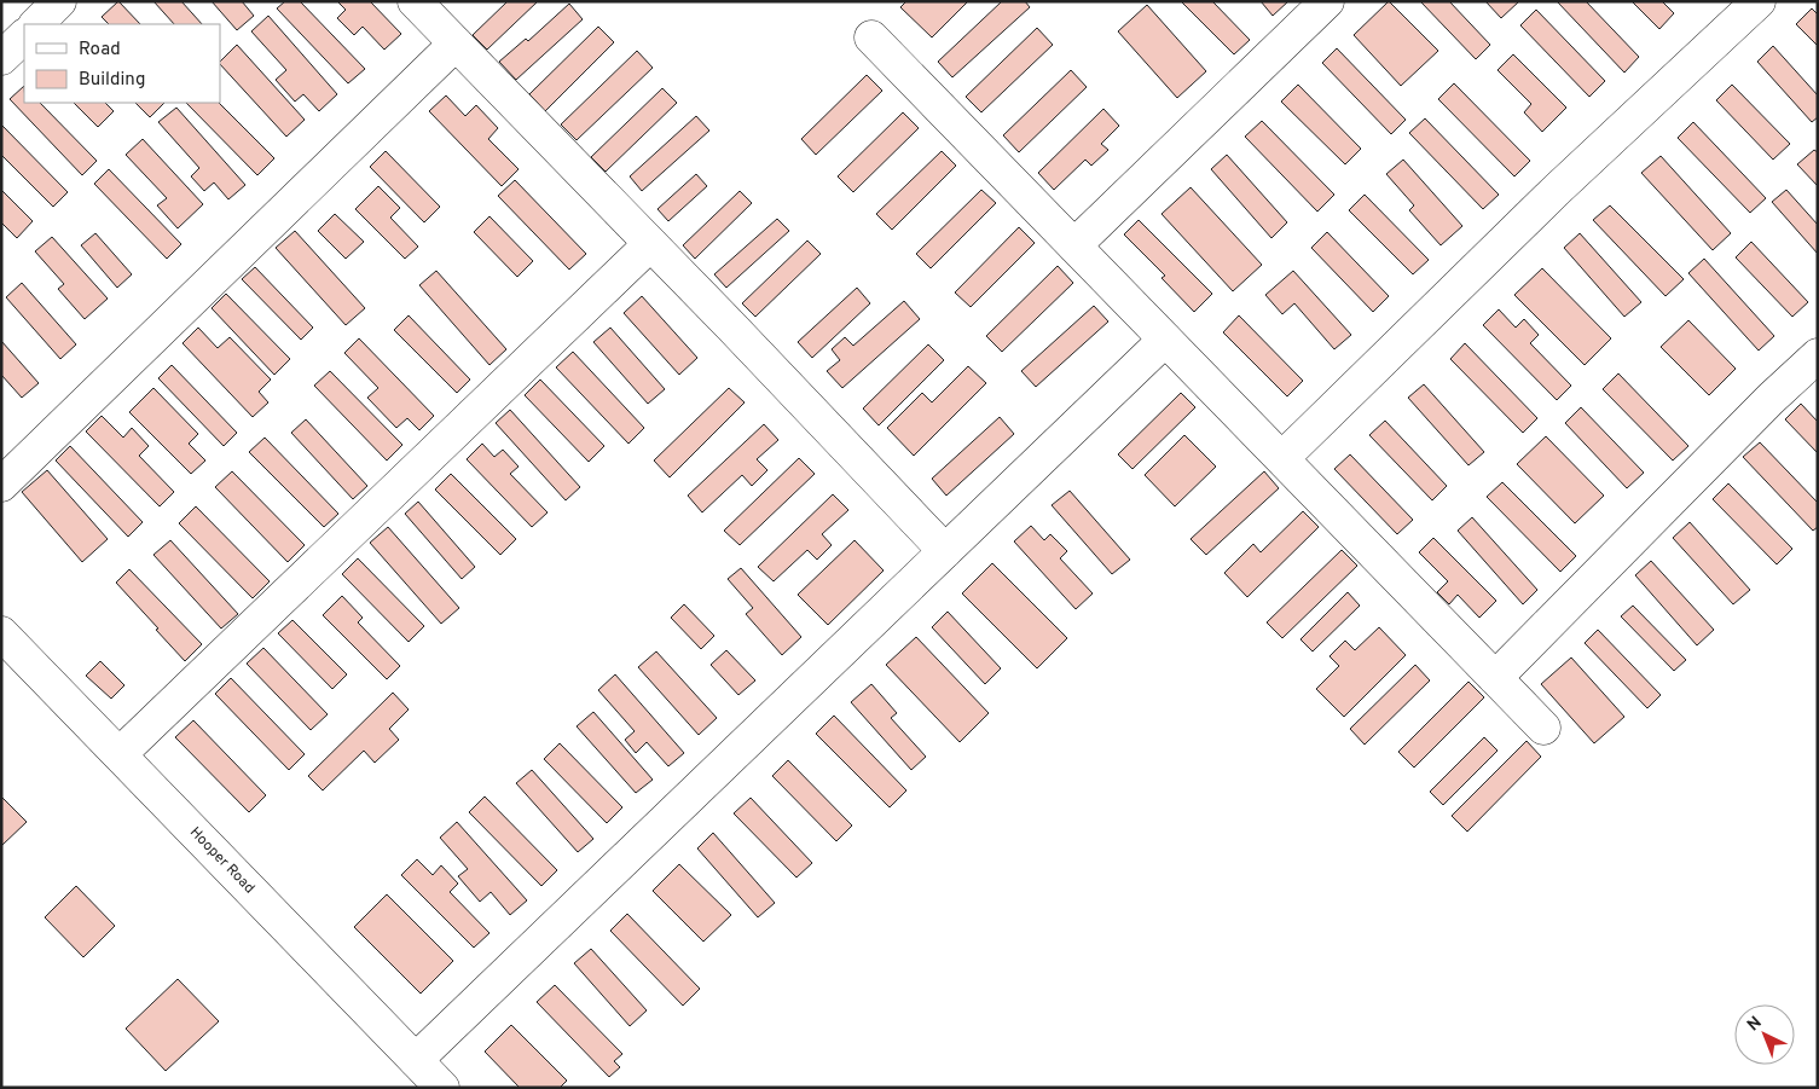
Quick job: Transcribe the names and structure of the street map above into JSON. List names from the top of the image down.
{
  "streets": {
    "street": ["Hooper Road"]
  },
  "legend": ["Road", "Building"],
  "north": "top left"
}
